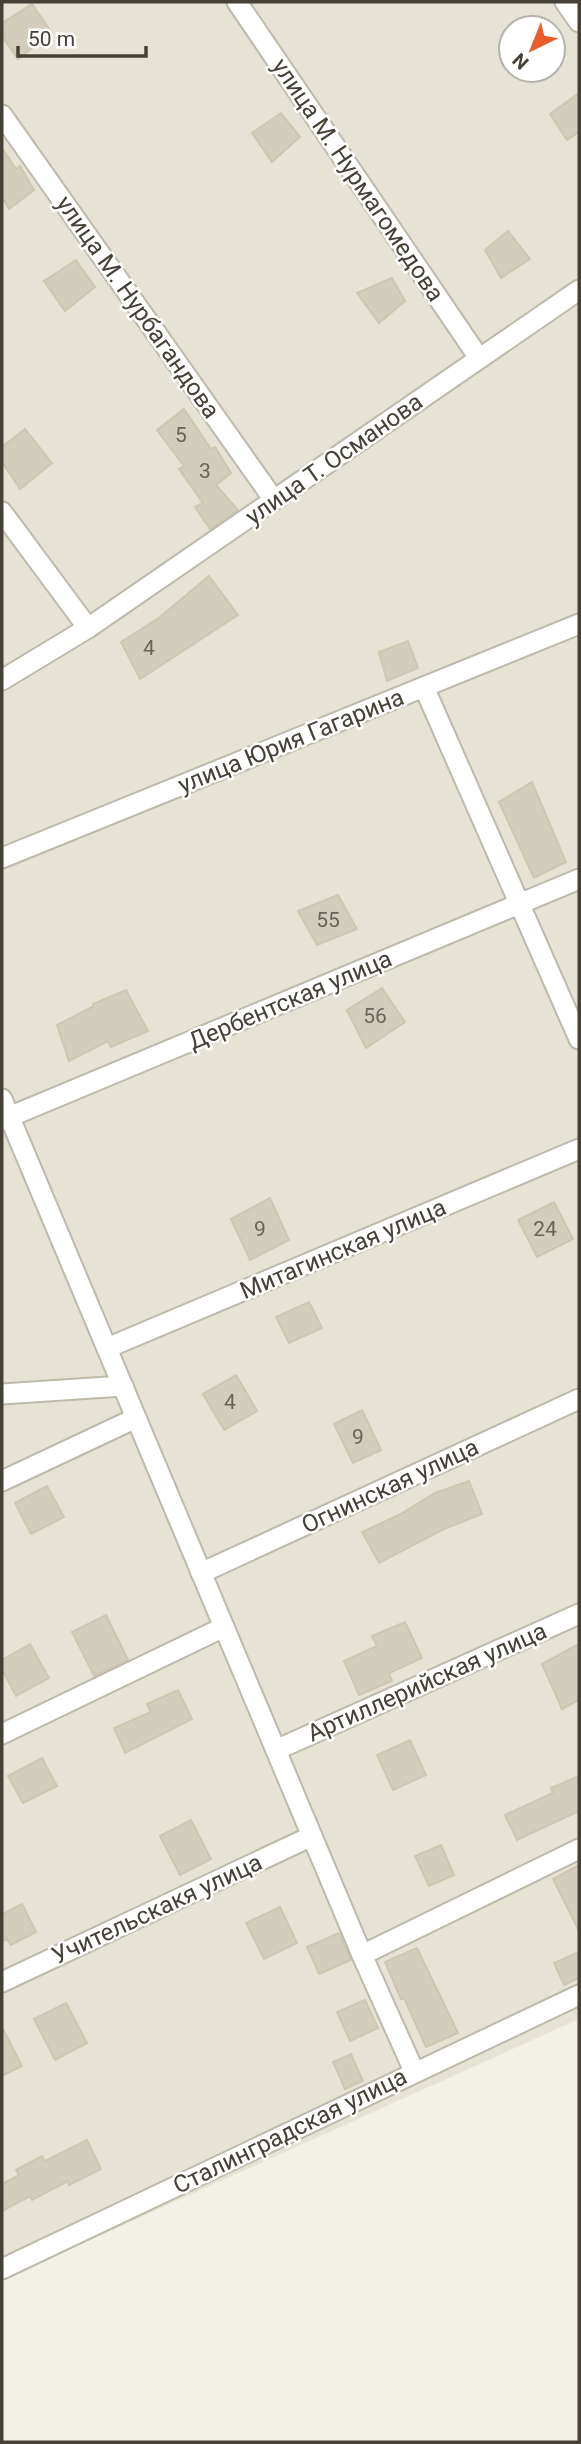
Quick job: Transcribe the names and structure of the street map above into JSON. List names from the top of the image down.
{
  "streets": {
    "street": [
      "улица М. Нурмагомедова",
      "улица М. Нурбагандова",
      "улица Т. Османова",
      "улица Юрия Гагарина",
      "Дербентская улица",
      "Митагинская улица",
      "Огнинская улица",
      "Артиллерийская улица",
      "Учительскакя улица",
      "Сталинградская улица"
    ]
  },
  "crossings": [
    ["улица М. Нурмагомедова", "улица Т. Османова"],
    ["улица М. Нурбагандова", "улица Т. Османова"]
  ],
  "house_numbers": [
    "5",
    "3",
    "4",
    "55",
    "56",
    "9",
    "24",
    "4",
    "9"
  ],
  "scale_bar": "50 m",
  "north": "bottom left"
}
